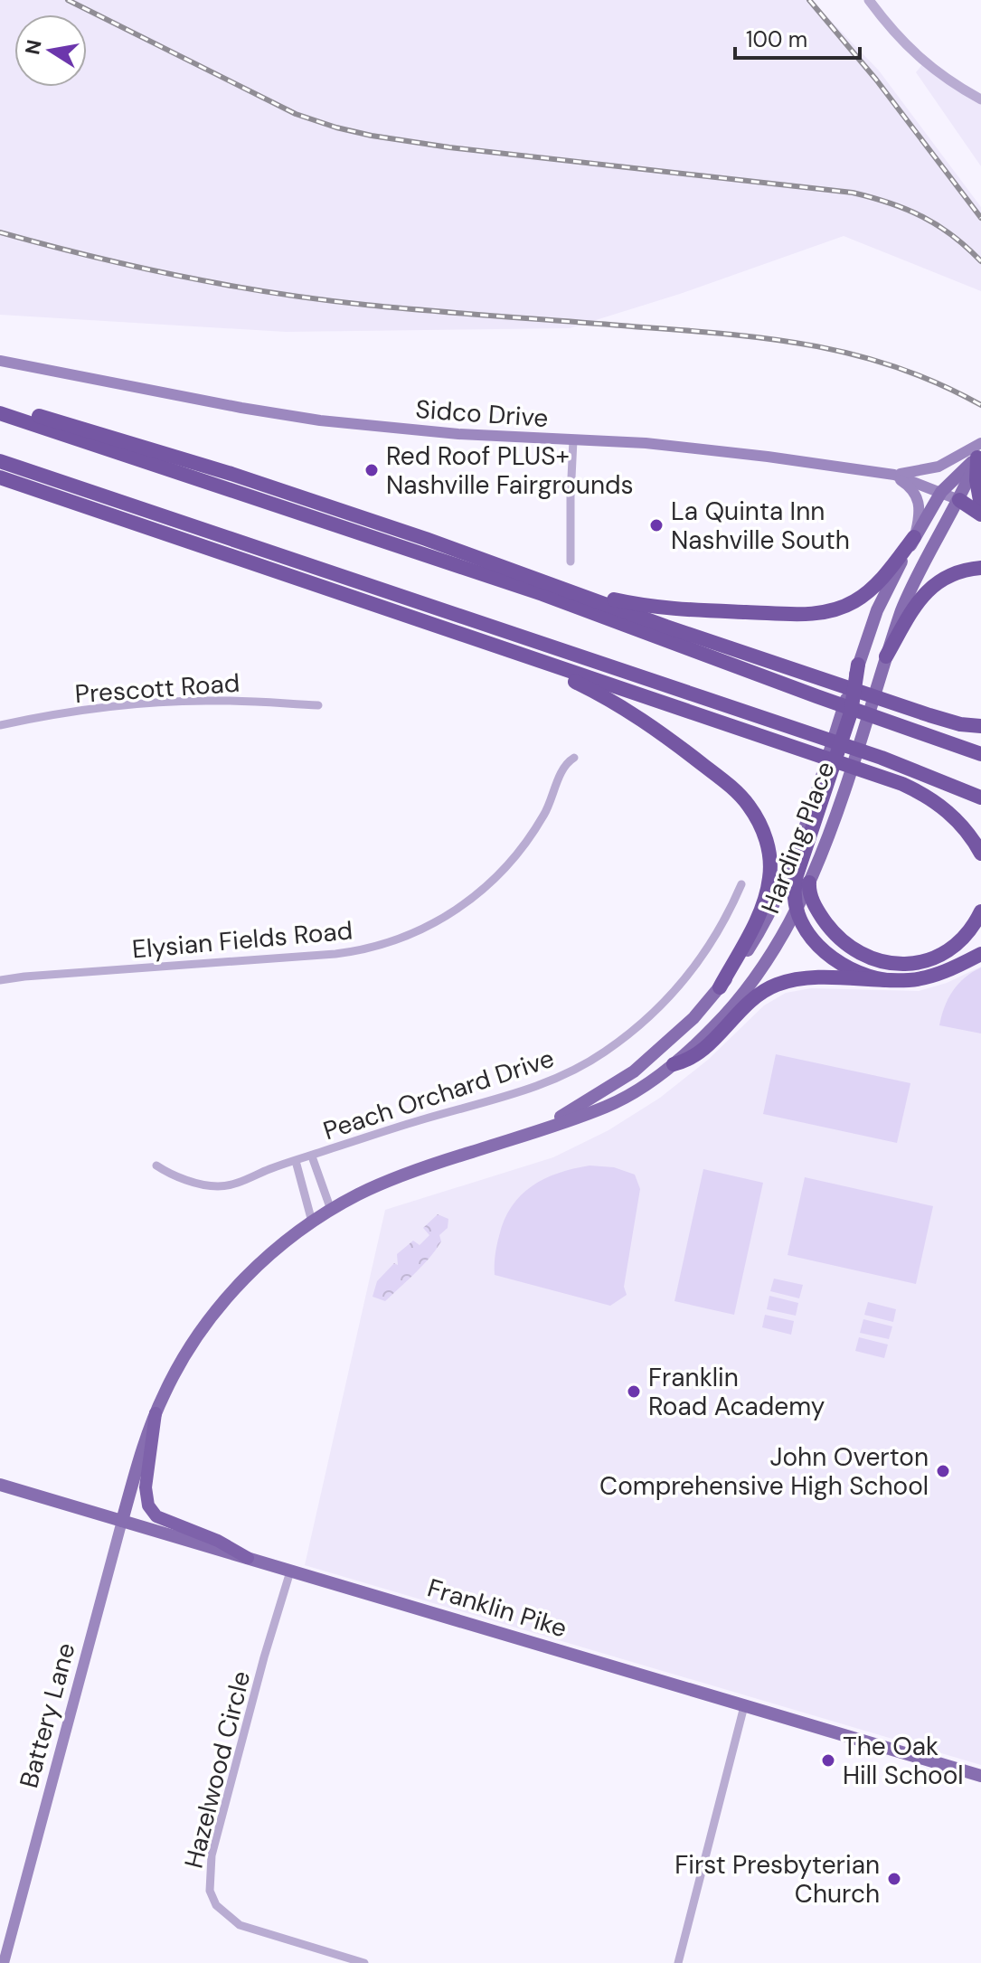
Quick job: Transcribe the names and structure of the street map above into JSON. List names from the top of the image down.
{
  "streets": {
    "main road": [
      "Sidco Drive",
      "Harding Place",
      "Franklin Pike",
      "Battery Lane"
    ],
    "street": [
      "Prescott Road",
      "Elysian Fields Road",
      "Peach Orchard Drive",
      "Hazelwood Circle"
    ]
  },
  "crossings": [
    ["Sidco Drive", "Harding Place"],
    ["Harding Place", "Franklin Pike"],
    ["Harding Place", "Battery Lane"],
    ["Franklin Pike", "Battery Lane"],
    ["Franklin Pike", "Hazelwood Circle"]
  ],
  "places": [
    "Red Roof PLUS+ Nashville Fairgrounds",
    "La Quinta Inn Nashville South",
    "Franklin Road Academy",
    "John Overton Comprehensive High School",
    "The Oak Hill School",
    "First Presbyterian Church"
  ],
  "scale_bar": "100 m",
  "north": "left"
}
